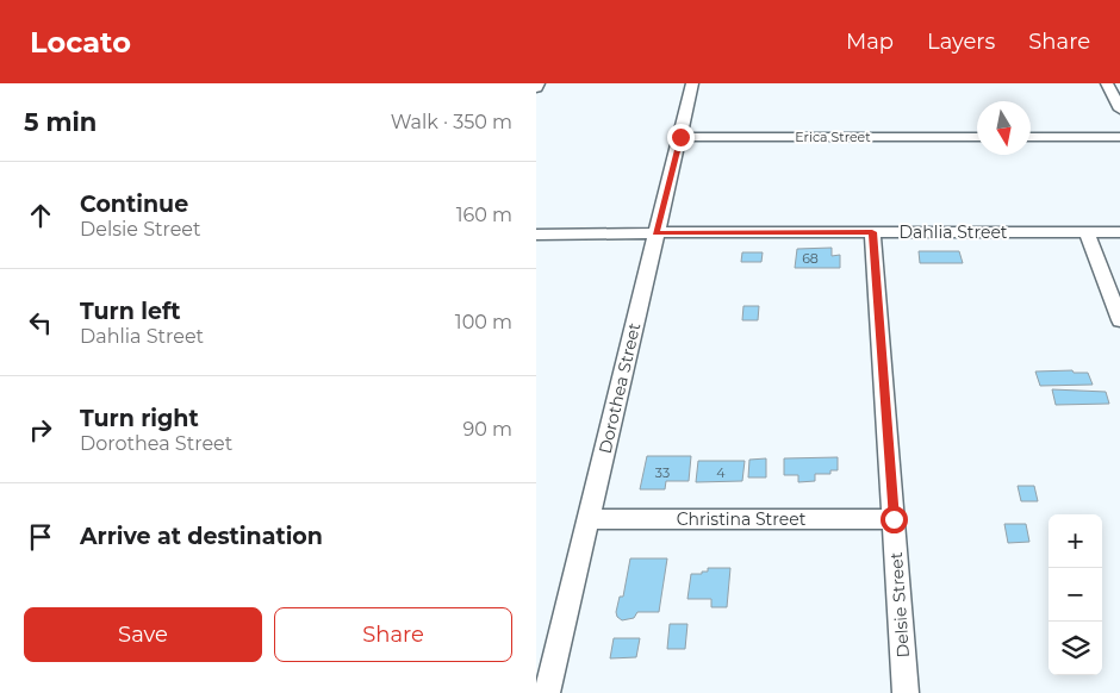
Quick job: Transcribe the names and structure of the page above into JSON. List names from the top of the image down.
{
  "streets": {
    "street": [
      "Erica Street",
      "Dahlia Street",
      "Dorothea Street",
      "Christina Street",
      "Delsie Street"
    ]
  },
  "crossings": [
    ["Erica Street", "Dorothea Street"],
    ["Dahlia Street", "Dorothea Street"],
    ["Dahlia Street", "Delsie Street"],
    ["Dorothea Street", "Christina Street"],
    ["Christina Street", "Delsie Street"]
  ],
  "house_numbers": ["68", "33", "4"],
  "north": "bottom",
  "page": {
    "header": "Locato",
    "nav": ["Map", "Layers", "Share"],
    "heading": ["5 min", "Walk · 350 m"],
    "list": [
      ["Continue", "Delsie Street", "160 m"],
      ["Turn left", "Dahlia Street", "100 m"],
      ["Turn right", "Dorothea Street", "90 m"],
      "Arrive at destination"
    ],
    "map_buttons": ["+", "−"],
    "buttons": ["Save", "Share"]
  }
}
